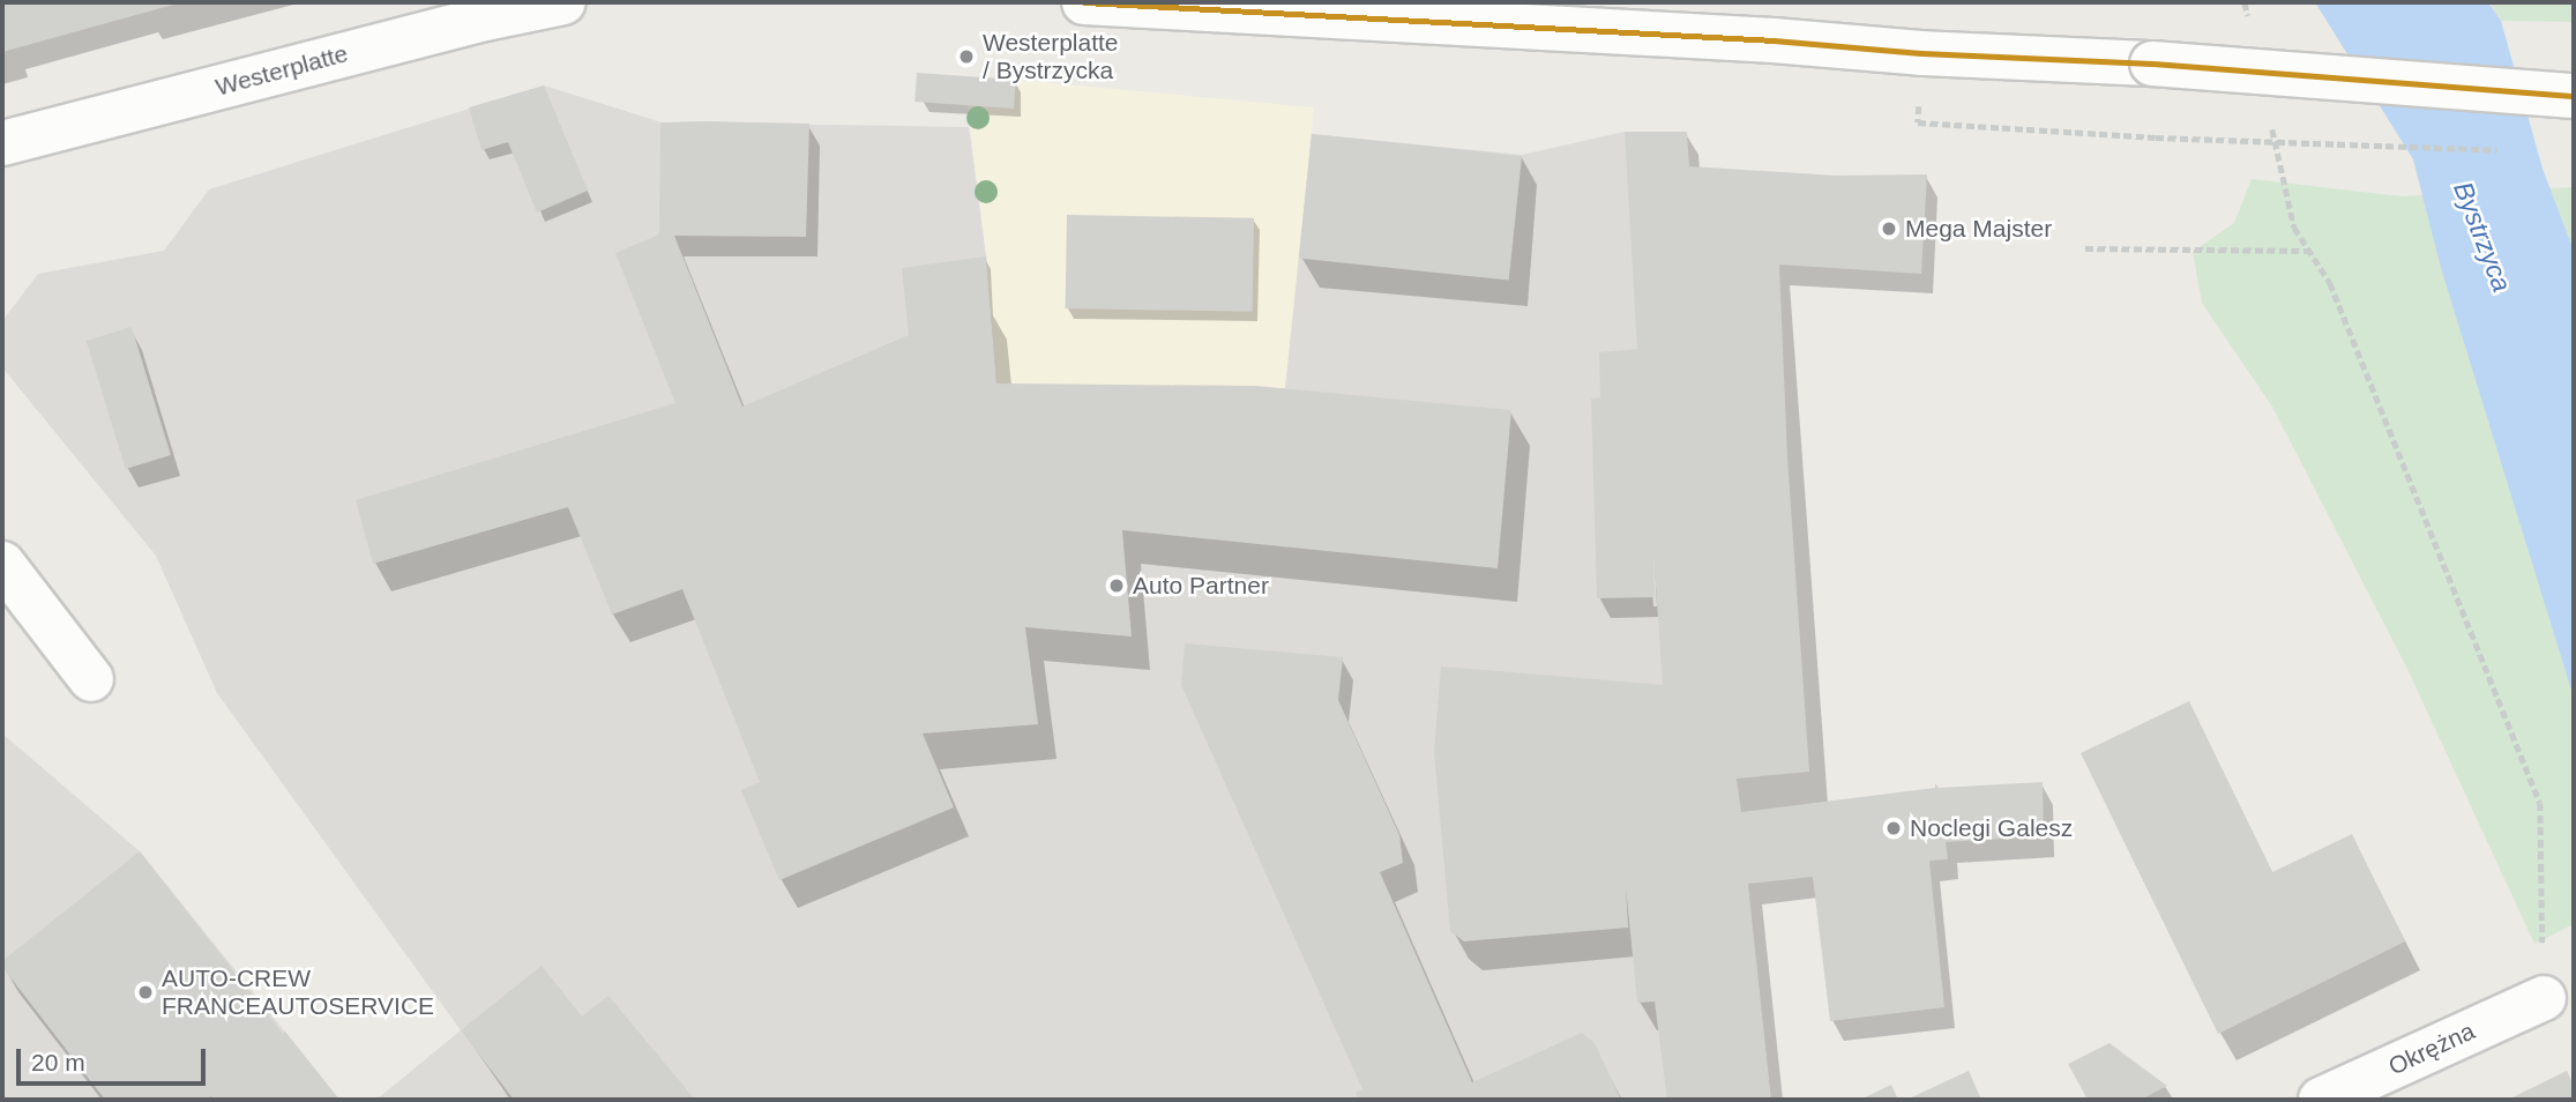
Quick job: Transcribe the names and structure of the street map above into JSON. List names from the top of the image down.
{
  "streets": {
    "street": ["Westerplatte", "Okrężna"]
  },
  "water": ["Bystrzyca"],
  "places": [
    "Westerplatte / Bystrzycka",
    "Mega Majster",
    "Auto Partner",
    "Noclegi Galesz",
    "AUTO-CREW FRANCEAUTOSERVICE"
  ],
  "scale_bar": "20 m"
}
